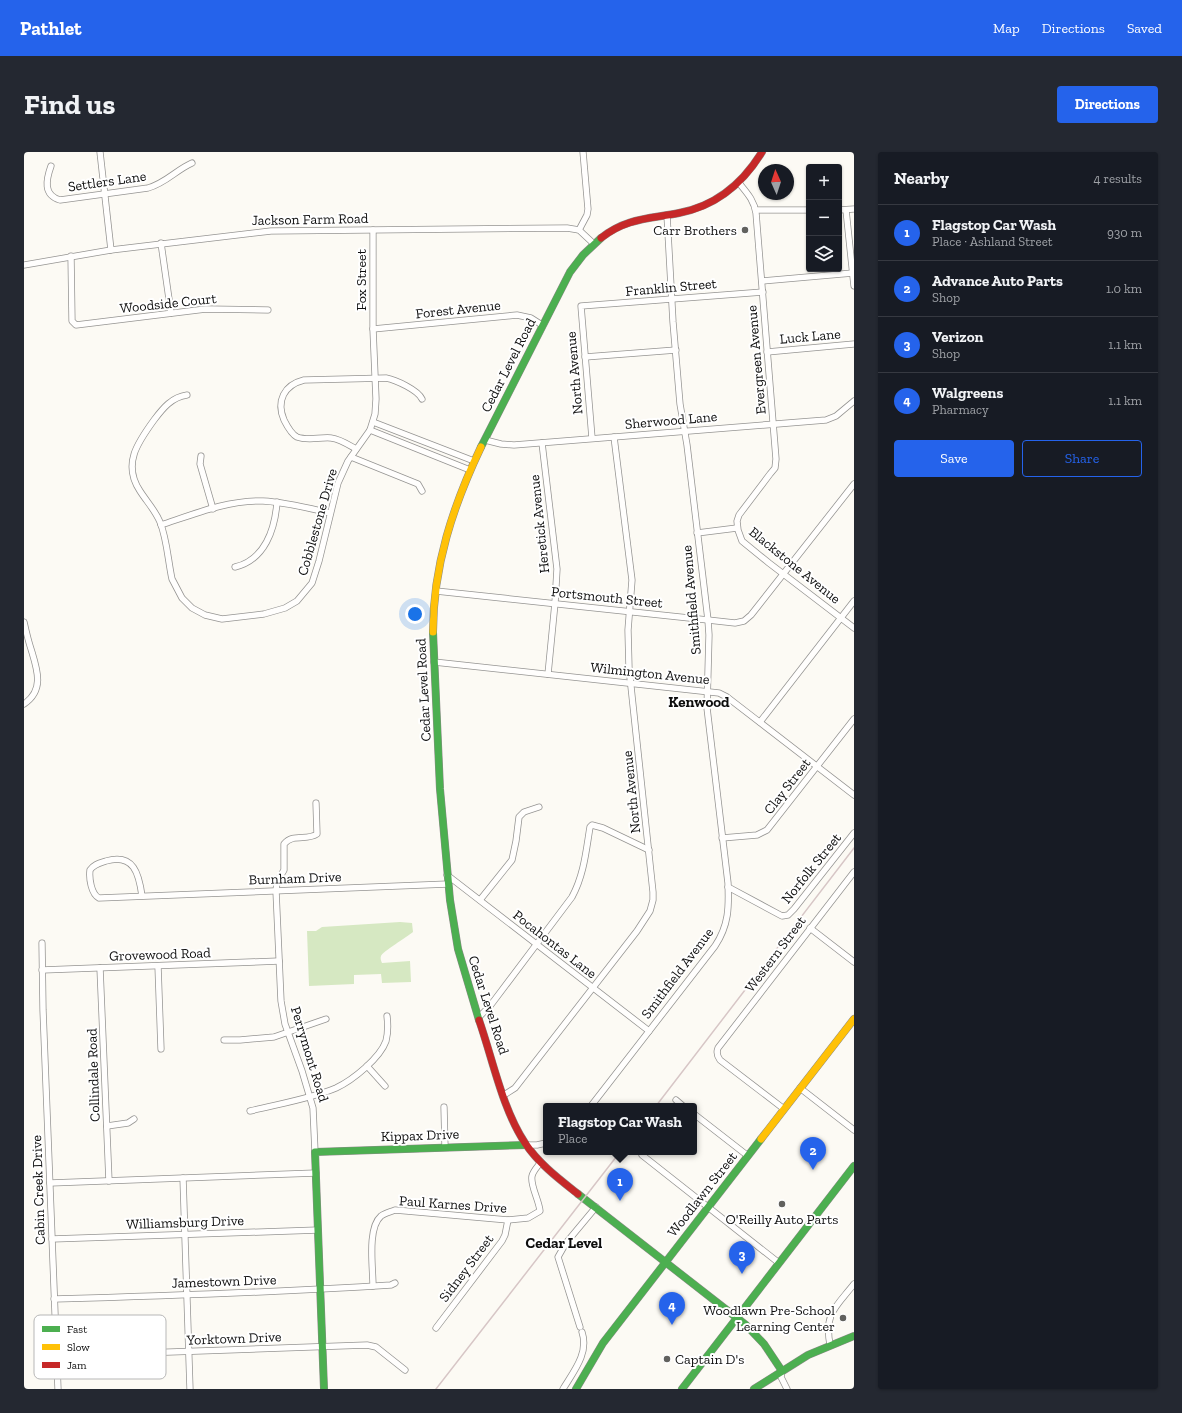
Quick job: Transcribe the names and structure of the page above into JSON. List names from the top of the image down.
{
  "streets": {
    "main road": [
      "Cedar Level Road",
      "Perrymont Road",
      "Kippax Drive",
      "Woodlawn Street"
    ],
    "street": [
      "Settlers Lane",
      "Jackson Farm Road",
      "Fox Street",
      "Franklin Street",
      "Woodside Court",
      "Forest Avenue",
      "Luck Lane",
      "Evergreen Avenue",
      "North Avenue",
      "Sherwood Lane",
      "Cobblestone Drive",
      "Heretick Avenue",
      "Blackstone Avenue",
      "Portsmouth Street",
      "Smithfield Avenue",
      "Wilmington Avenue",
      "Clay Street",
      "Norfolk Street",
      "Burnham Drive",
      "Pocahontas Lane",
      "Grovewood Road",
      "Western Street",
      "Collindale Road",
      "Cabin Creek Drive",
      "Paul Karnes Drive",
      "Williamsburg Drive",
      "Sidney Street",
      "Jamestown Drive",
      "Yorktown Drive"
    ]
  },
  "crossings": [
    ["Jackson Farm Road", "Fox Street"],
    ["Jackson Farm Road", "Woodside Court"],
    ["Fox Street", "Forest Avenue"],
    ["Fox Street", "Cobblestone Drive"],
    ["Franklin Street", "Evergreen Avenue"],
    ["Franklin Street", "North Avenue"],
    ["Franklin Street", "Smithfield Avenue"],
    ["Forest Avenue", "Cedar Level Road"],
    ["Forest Avenue", "Cobblestone Drive"],
    ["Luck Lane", "Evergreen Avenue"],
    ["Evergreen Avenue", "Sherwood Lane"],
    ["Evergreen Avenue", "Blackstone Avenue"],
    ["Cedar Level Road", "North Avenue"],
    ["Cedar Level Road", "Sherwood Lane"],
    ["Cedar Level Road", "Portsmouth Street"],
    ["Cedar Level Road", "Smithfield Avenue"],
    ["Cedar Level Road", "Wilmington Avenue"],
    ["Cedar Level Road", "Burnham Drive"],
    ["Cedar Level Road", "Pocahontas Lane"],
    ["Cedar Level Road", "Kippax Drive"],
    ["Cedar Level Road", "Woodlawn Street"],
    ["Cedar Level Road", "Paul Karnes Drive"],
    ["North Avenue", "Sherwood Lane"],
    ["North Avenue", "Portsmouth Street"],
    ["North Avenue", "Wilmington Avenue"],
    ["North Avenue", "Pocahontas Lane"],
    ["Sherwood Lane", "Heretick Avenue"],
    ["Sherwood Lane", "Smithfield Avenue"],
    ["Heretick Avenue", "Portsmouth Street"],
    ["Heretick Avenue", "Wilmington Avenue"],
    ["Blackstone Avenue", "Portsmouth Street"],
    ["Blackstone Avenue", "Smithfield Avenue"],
    ["Portsmouth Street", "Smithfield Avenue"],
    ["Smithfield Avenue", "Wilmington Avenue"],
    ["Smithfield Avenue", "Clay Street"],
    ["Smithfield Avenue", "Norfolk Street"],
    ["Smithfield Avenue", "Pocahontas Lane"],
    ["Wilmington Avenue", "Clay Street"],
    ["Burnham Drive", "Perrymont Road"],
    ["Grovewood Road", "Perrymont Road"],
    ["Grovewood Road", "Collindale Road"],
    ["Grovewood Road", "Cabin Creek Drive"],
    ["Western Street", "Woodlawn Street"],
    ["Perrymont Road", "Kippax Drive"],
    ["Perrymont Road", "Williamsburg Drive"],
    ["Perrymont Road", "Jamestown Drive"],
    ["Perrymont Road", "Yorktown Drive"],
    ["Cabin Creek Drive", "Williamsburg Drive"],
    ["Cabin Creek Drive", "Jamestown Drive"],
    ["Paul Karnes Drive", "Sidney Street"],
    ["Paul Karnes Drive", "Jamestown Drive"]
  ],
  "districts": ["Kenwood", "Cedar Level"],
  "places": [
    "Carr Brothers",
    "O'Reilly Auto Parts",
    "Woodlawn Pre-School Learning Center",
    "Captain D's"
  ],
  "legend": ["Fast", "Slow", "Jam"],
  "north": "top",
  "page": {
    "header": "Pathlet",
    "nav": ["Map", "Directions", "Saved"],
    "buttons": [
      "Directions",
      ["Save", "Share"]
    ],
    "title": "Find us",
    "heading": ["Nearby", "4 results"],
    "map_buttons": ["+", "−"],
    "list": [
      {
        "mark": "1",
        "name": "Flagstop Car Wash",
        "note": "Place · Ashland Street",
        "value": "930 m"
      },
      {
        "mark": "2",
        "name": "Advance Auto Parts",
        "note": "Shop",
        "value": "1.0 km"
      },
      {
        "mark": "3",
        "name": "Verizon",
        "note": "Shop",
        "value": "1.1 km"
      },
      {
        "mark": "4",
        "name": "Walgreens",
        "note": "Pharmacy",
        "value": "1.1 km"
      }
    ],
    "popup": ["Flagstop Car Wash", "Place"],
    "pins": [
      "2",
      "1",
      "3",
      "4"
    ]
  }
}
